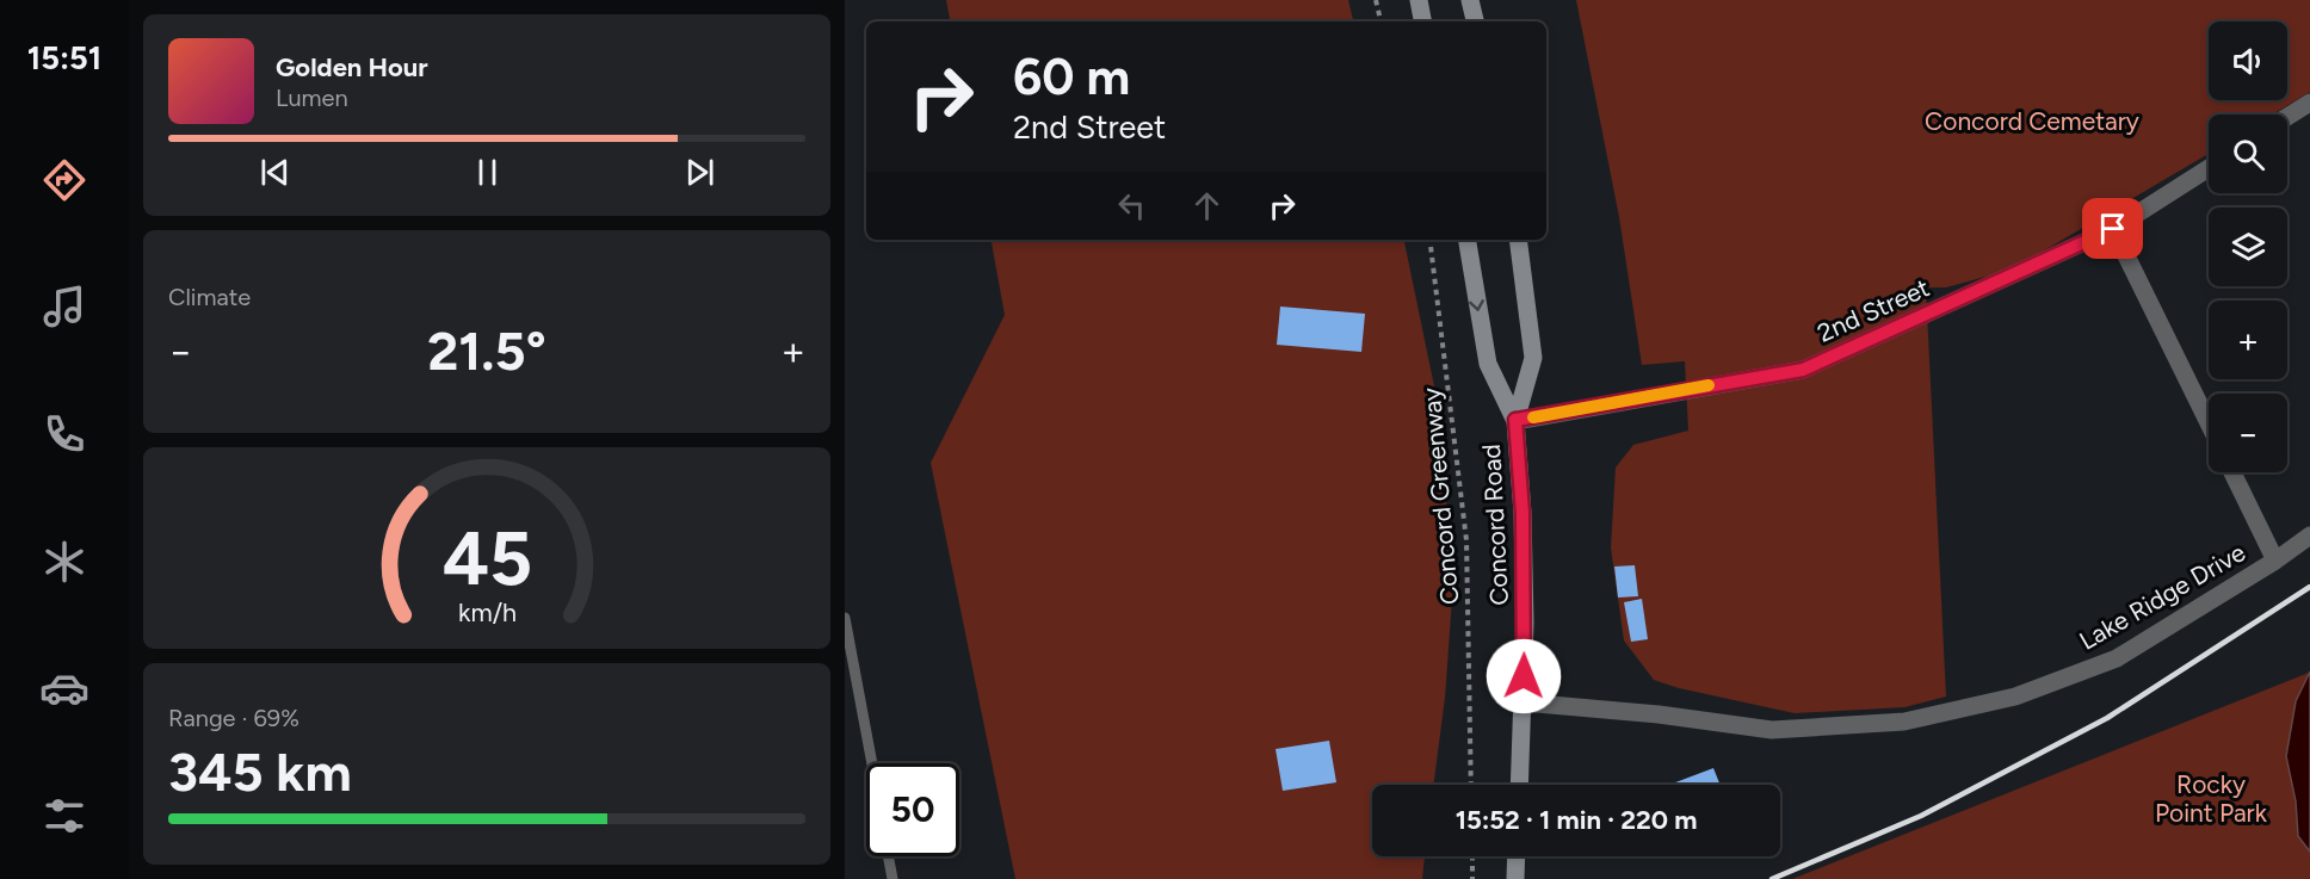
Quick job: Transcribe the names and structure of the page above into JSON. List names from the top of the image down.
{
  "streets": {
    "main road": ["Concord Road"],
    "street": ["2nd Street", "Lake Ridge Drive"],
    "path": ["Concord Greenway"]
  },
  "crossings": [
    ["2nd Street", "Concord Road"],
    ["Concord Road", "Lake Ridge Drive"]
  ],
  "parks": ["Concord Cemetary", "Rocky Point Park"],
  "page": {
    "tabs": "15:51",
    "map_buttons": ["+", "−"],
    "turn": ["60 m", "2nd Street"],
    "song": ["Golden Hour", "Lumen"],
    "tile": [
      "Climate",
      ["Range · 69%", "345 km"]
    ],
    "heat": ["−", "21.5°", "+"],
    "limit": "50",
    "trip": "15:52 · 1 min · 220 m",
    "gauge": ["45", "km/h"]
  }
}
